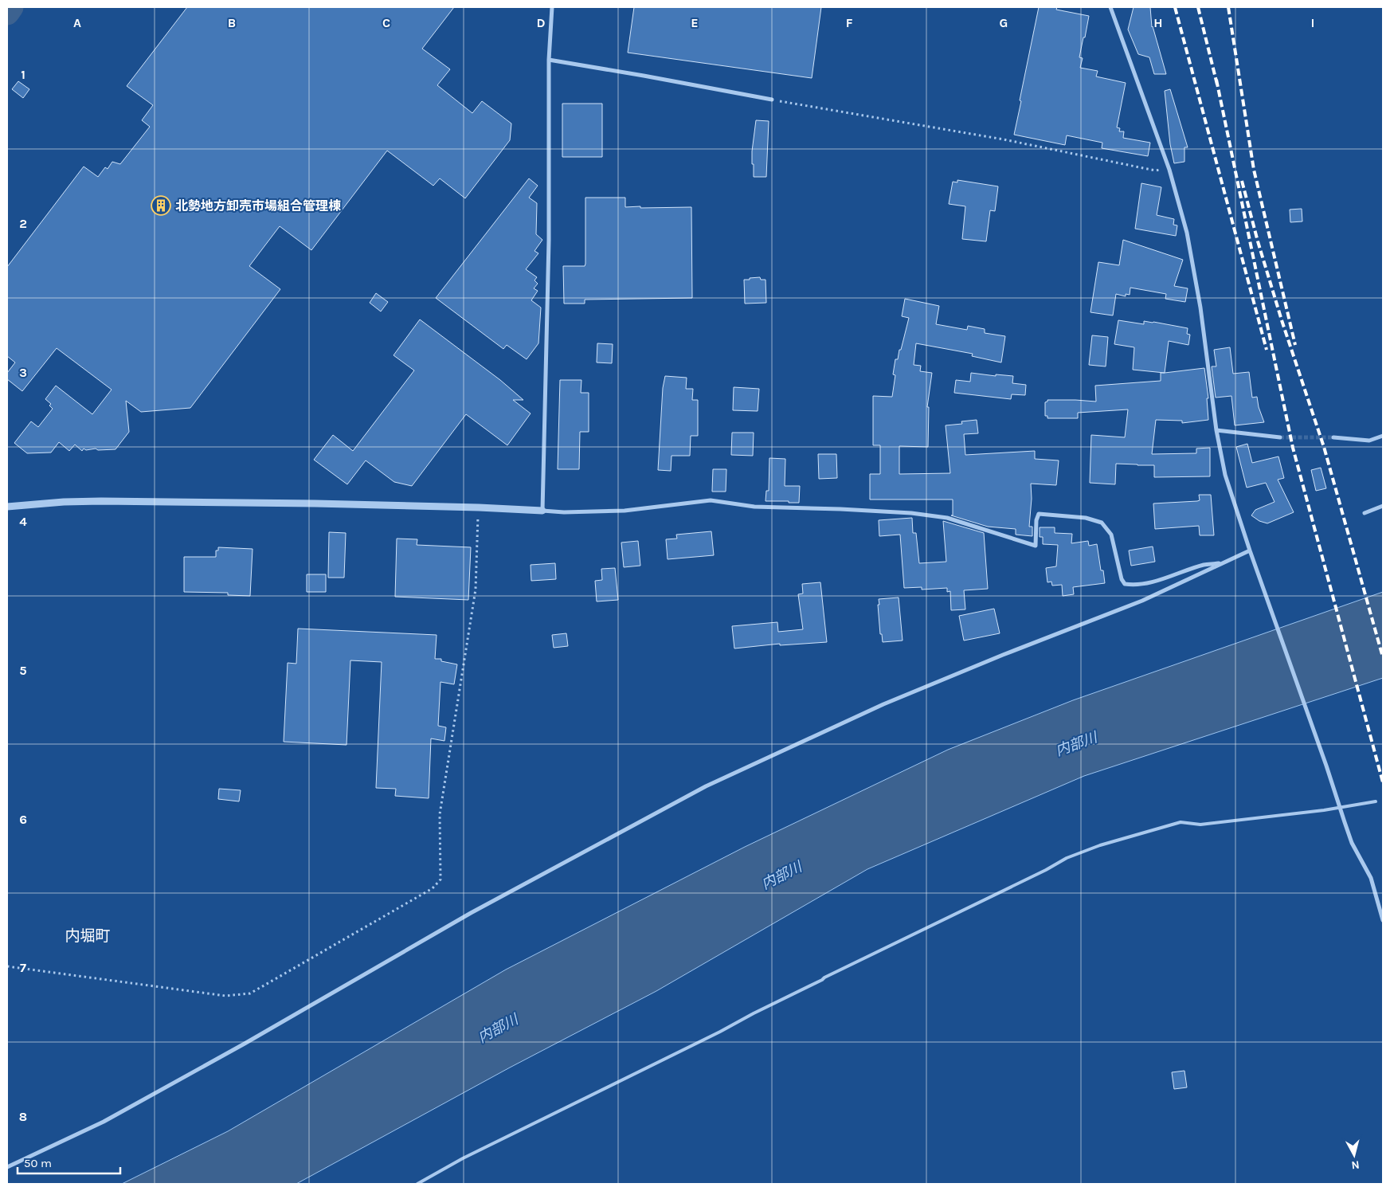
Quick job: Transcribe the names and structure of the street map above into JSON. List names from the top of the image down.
{
  "districts": ["内堀町"],
  "water": ["内部川"],
  "places": {
    "building": ["北勢地方卸売市場組合管理棟"]
  },
  "scale_bar": "50 m",
  "north": "bottom",
  "grid": {
    "columns": [
      "A",
      "B",
      "C",
      "D",
      "E",
      "F",
      "G",
      "H",
      "I"
    ],
    "rows": [
      "1",
      "2",
      "3",
      "4",
      "5",
      "6",
      "7",
      "8"
    ]
  }
}
